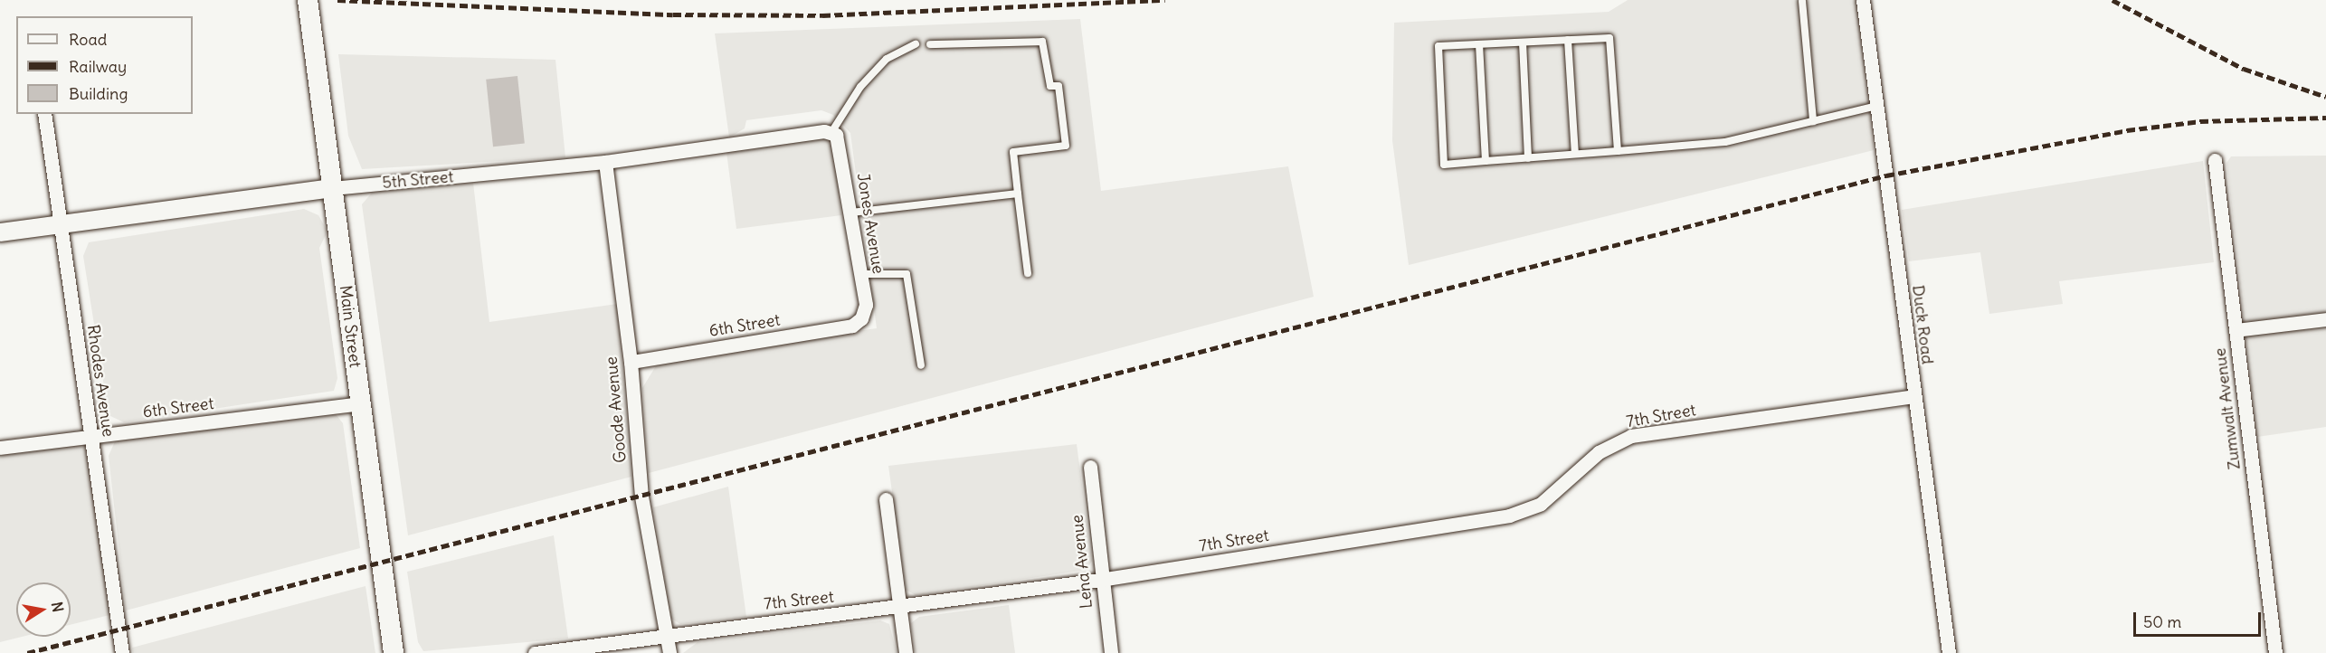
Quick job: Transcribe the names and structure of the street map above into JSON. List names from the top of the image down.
{
  "streets": {
    "main road": ["Main Street"],
    "street": [
      "5th Street",
      "Jones Avenue",
      "Duck Road",
      "6th Street",
      "Rhodes Avenue",
      "Zumwalt Avenue",
      "Goode Avenue",
      "7th Street",
      "Lena Avenue"
    ]
  },
  "crossings": [
    ["5th Street", "Jones Avenue"],
    ["5th Street", "Main Street"],
    ["5th Street", "Rhodes Avenue"],
    ["5th Street", "Goode Avenue"],
    ["Jones Avenue", "6th Street"],
    ["Duck Road", "7th Street"],
    ["6th Street", "Main Street"],
    ["6th Street", "Rhodes Avenue"],
    ["6th Street", "Goode Avenue"],
    ["Goode Avenue", "7th Street"],
    ["7th Street", "Lena Avenue"]
  ],
  "legend": ["Road", "Railway", "Building"],
  "scale_bar": "50 m",
  "north": "right"
}
